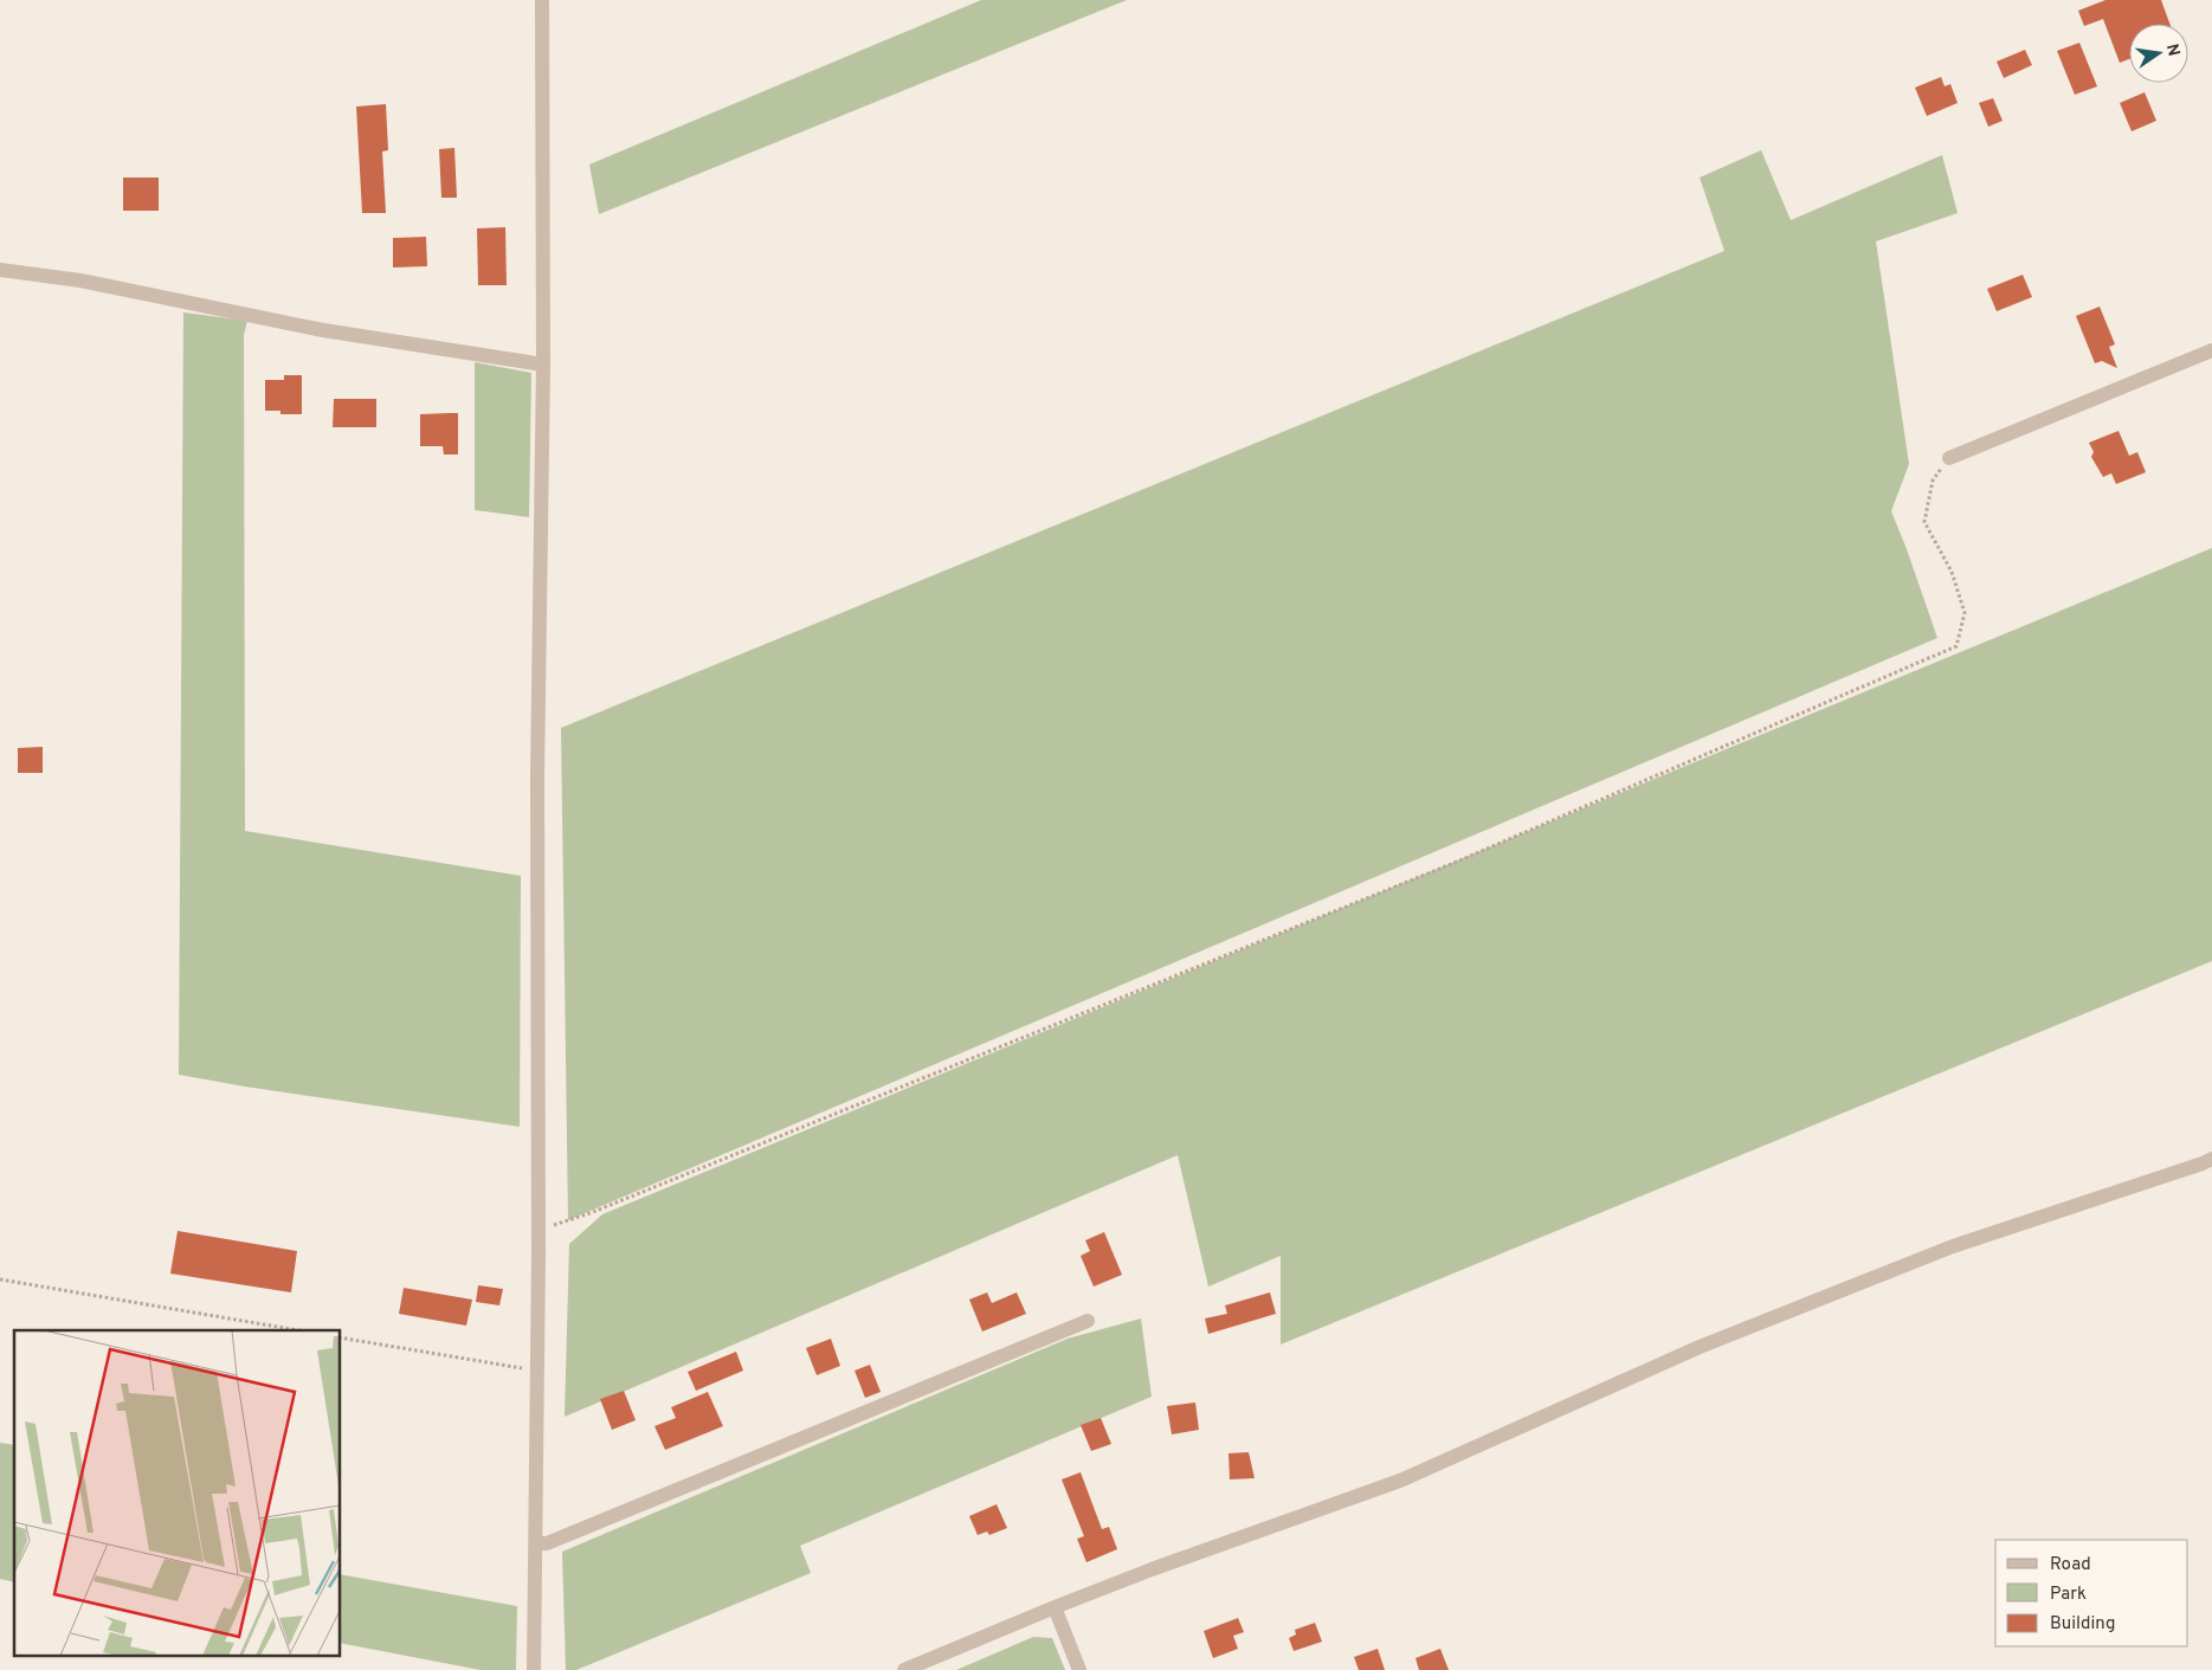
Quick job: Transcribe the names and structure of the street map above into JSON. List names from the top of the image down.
{
  "legend": ["Road", "Park", "Building"],
  "north": "right"
}
